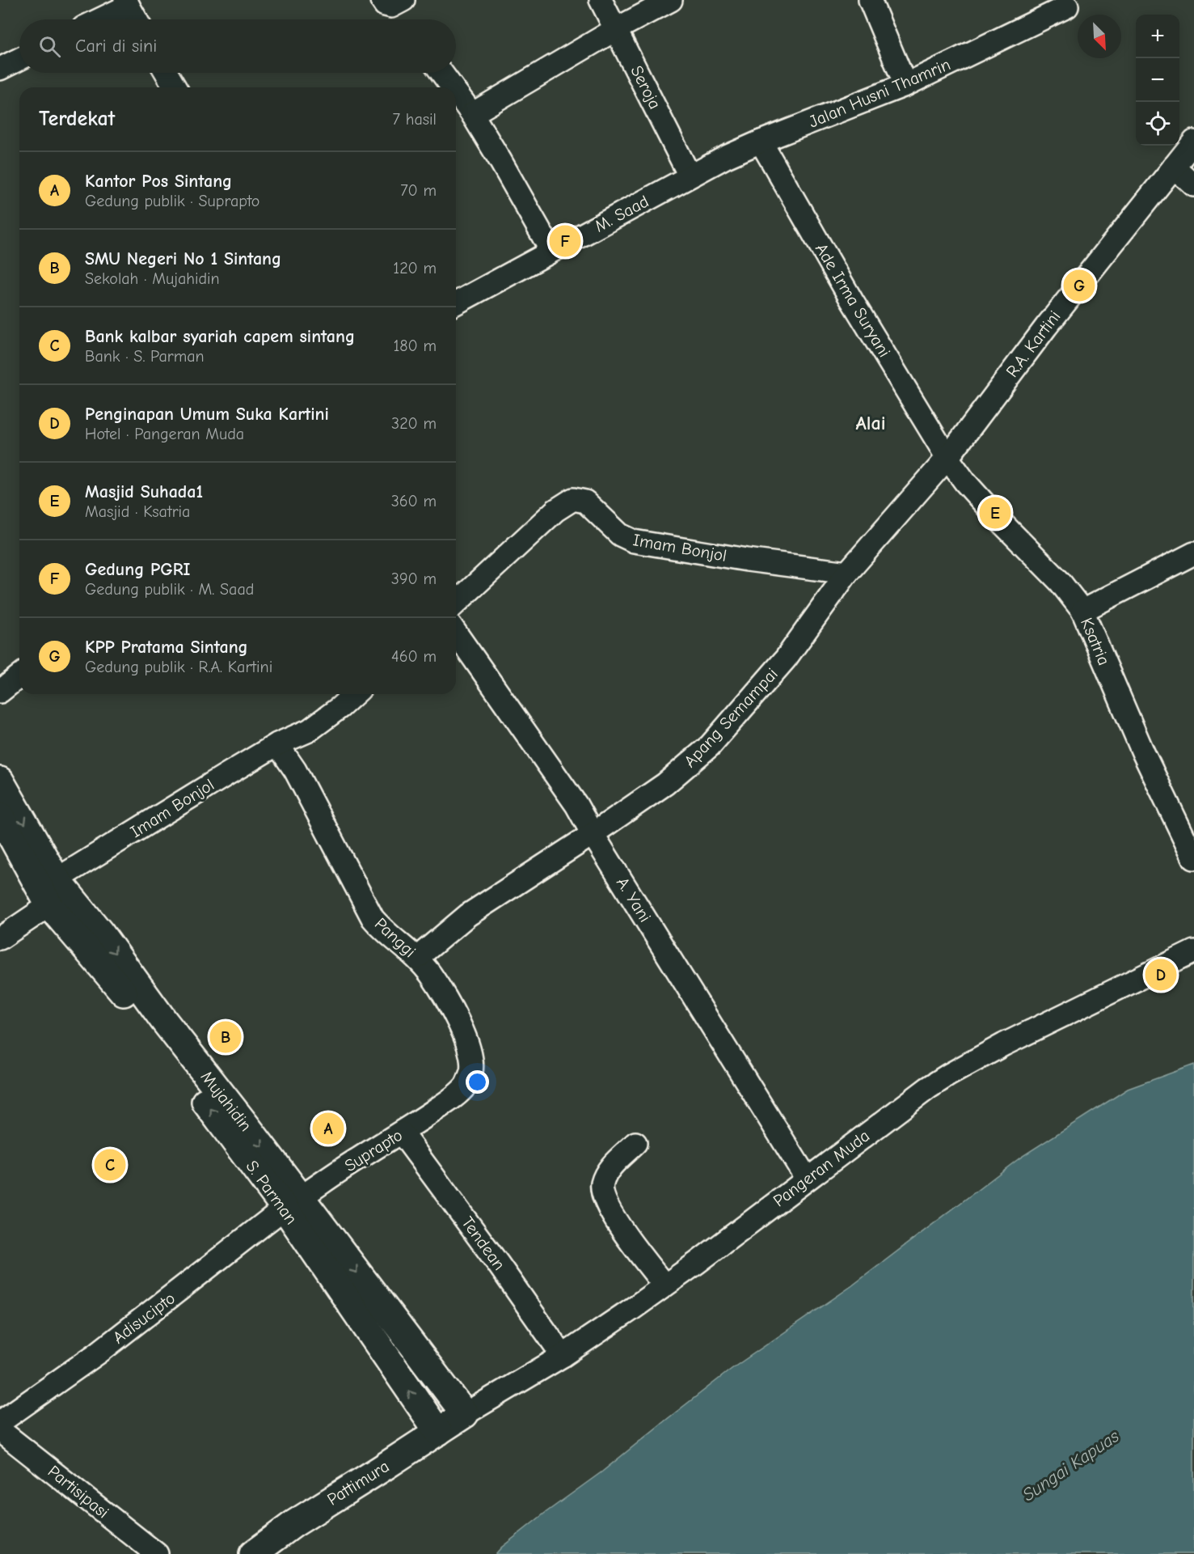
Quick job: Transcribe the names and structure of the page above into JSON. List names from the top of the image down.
{
  "streets": {
    "main road": ["Mujahidin", "S. Parman", "Pattimura"],
    "street": [
      "Seroja",
      "Jalan Husni Thamrin",
      "M. Saad",
      "Ade Irma Suryani",
      "R.A. Kartini",
      "Imam Bonjol",
      "Ksatria",
      "Apang Semampai",
      "A. Yani",
      "Panggi",
      "Suprapto",
      "Pangeran Muda",
      "Tendean",
      "Adisucipto",
      "Partisipasi"
    ]
  },
  "crossings": [
    ["Seroja", "Jalan Husni Thamrin"],
    ["Seroja", "M. Saad"],
    ["Jalan Husni Thamrin", "M. Saad"],
    ["Jalan Husni Thamrin", "Ade Irma Suryani"],
    ["Ade Irma Suryani", "R.A. Kartini"],
    ["Ade Irma Suryani", "Ksatria"],
    ["Ade Irma Suryani", "Apang Semampai"],
    ["R.A. Kartini", "Ksatria"],
    ["R.A. Kartini", "Apang Semampai"],
    ["Imam Bonjol", "Apang Semampai"],
    ["Imam Bonjol", "Panggi"],
    ["Imam Bonjol", "Mujahidin"],
    ["Ksatria", "Apang Semampai"],
    ["Apang Semampai", "A. Yani"],
    ["Apang Semampai", "Panggi"],
    ["A. Yani", "Pangeran Muda"],
    ["Panggi", "Suprapto"],
    ["Mujahidin", "Suprapto"],
    ["Mujahidin", "Pangeran Muda"],
    ["Mujahidin", "S. Parman"],
    ["Mujahidin", "Adisucipto"],
    ["Mujahidin", "Pattimura"],
    ["Suprapto", "S. Parman"],
    ["Suprapto", "Tendean"],
    ["Suprapto", "Adisucipto"],
    ["Pangeran Muda", "Tendean"],
    ["Pangeran Muda", "Pattimura"],
    ["S. Parman", "Adisucipto"],
    ["S. Parman", "Pattimura"]
  ],
  "one_way": ["Mujahidin", "S. Parman"],
  "districts": ["Alai"],
  "water": ["Sungai Kapuas"],
  "north": "bottom right",
  "page": {
    "map_buttons": ["+", "−"],
    "search": "Cari di sini",
    "heading": ["Terdekat", "7 hasil"],
    "list": [
      {
        "mark": "A",
        "name": "Kantor Pos Sintang",
        "note": "Gedung publik · Suprapto",
        "value": "70 m"
      },
      {
        "mark": "B",
        "name": "SMU Negeri No 1 Sintang",
        "note": "Sekolah · Mujahidin",
        "value": "120 m"
      },
      {
        "mark": "C",
        "name": "Bank kalbar syariah capem sintang",
        "note": "Bank · S. Parman",
        "value": "180 m"
      },
      {
        "mark": "D",
        "name": "Penginapan Umum Suka Kartini",
        "note": "Hotel · Pangeran Muda",
        "value": "320 m"
      },
      {
        "mark": "E",
        "name": "Masjid Suhada1",
        "note": "Masjid · Ksatria",
        "value": "360 m"
      },
      {
        "mark": "F",
        "name": "Gedung PGRI",
        "note": "Gedung publik · M. Saad",
        "value": "390 m"
      },
      {
        "mark": "G",
        "name": "KPP Pratama Sintang",
        "note": "Gedung publik · R.A. Kartini",
        "value": "460 m"
      }
    ],
    "pins": [
      "F",
      "G",
      "E",
      "D",
      "B",
      "A",
      "C"
    ]
  }
}
